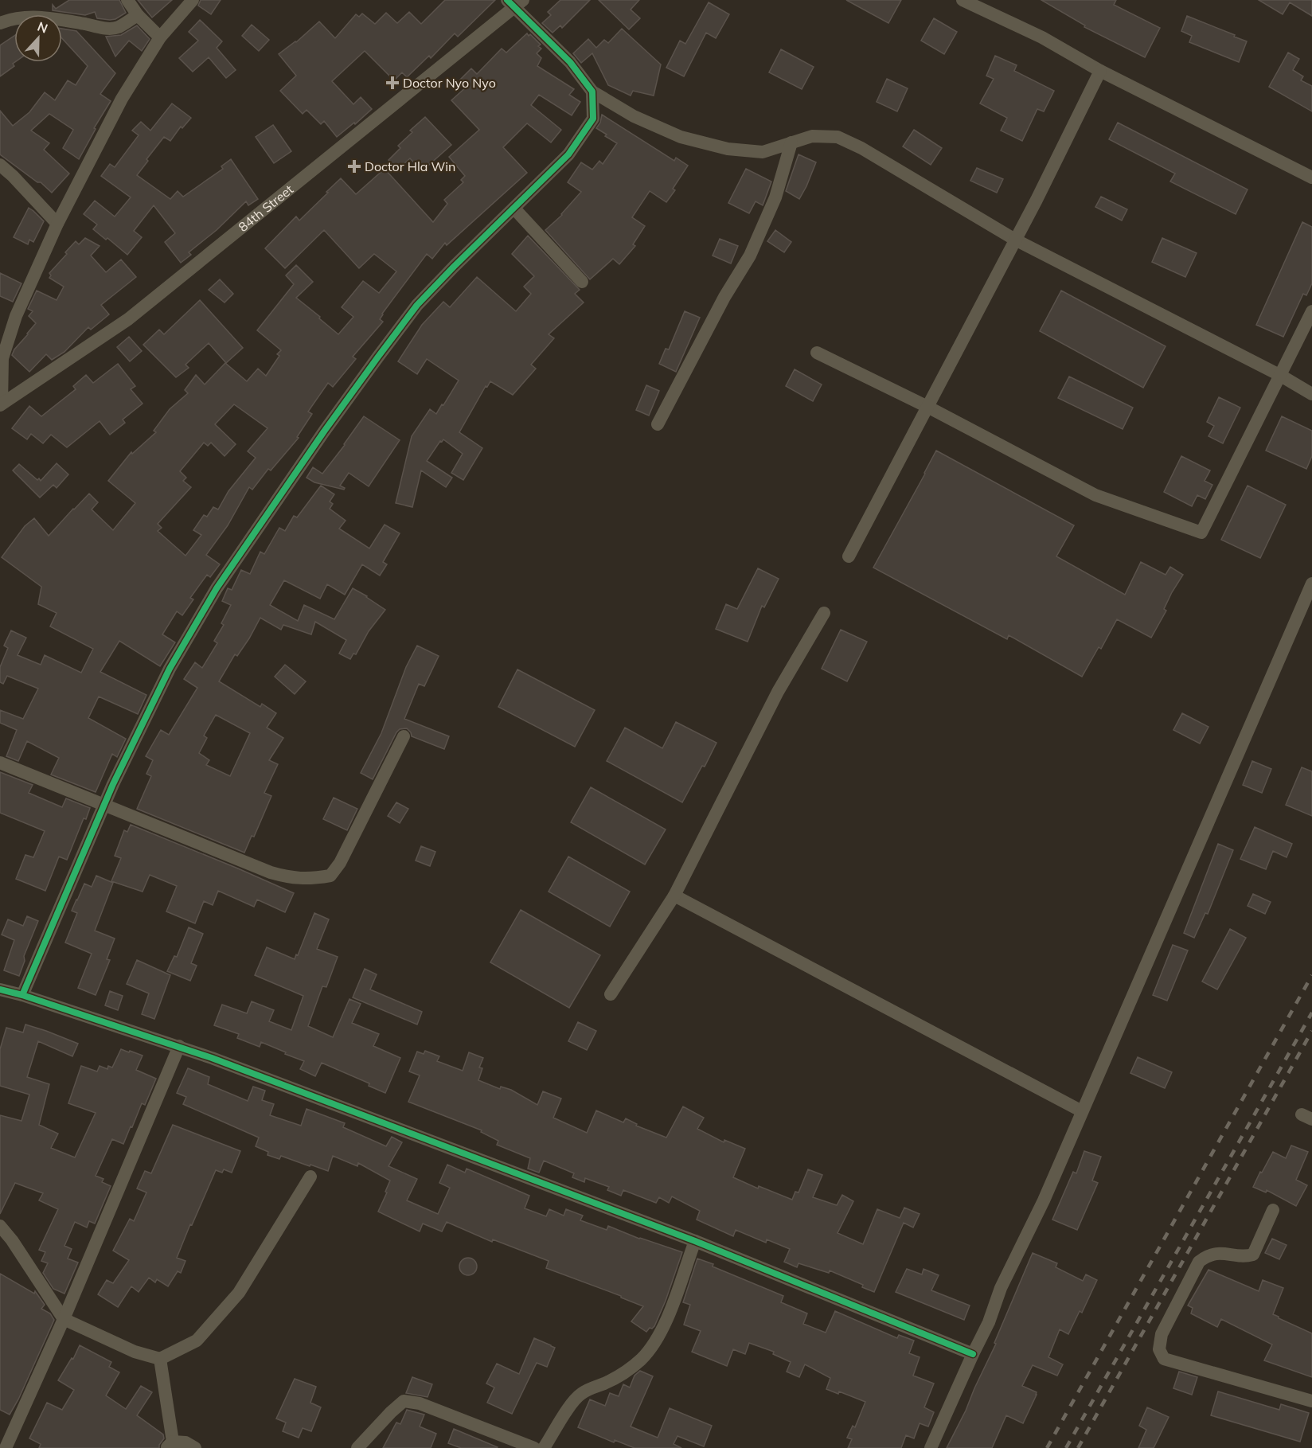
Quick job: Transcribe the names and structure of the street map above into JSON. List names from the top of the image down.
{
  "streets": {
    "street": ["84th Street"]
  },
  "places": {
    "health": ["Doctor Nyo Nyo", "Doctor Hla Win"]
  },
  "north": "top"
}
